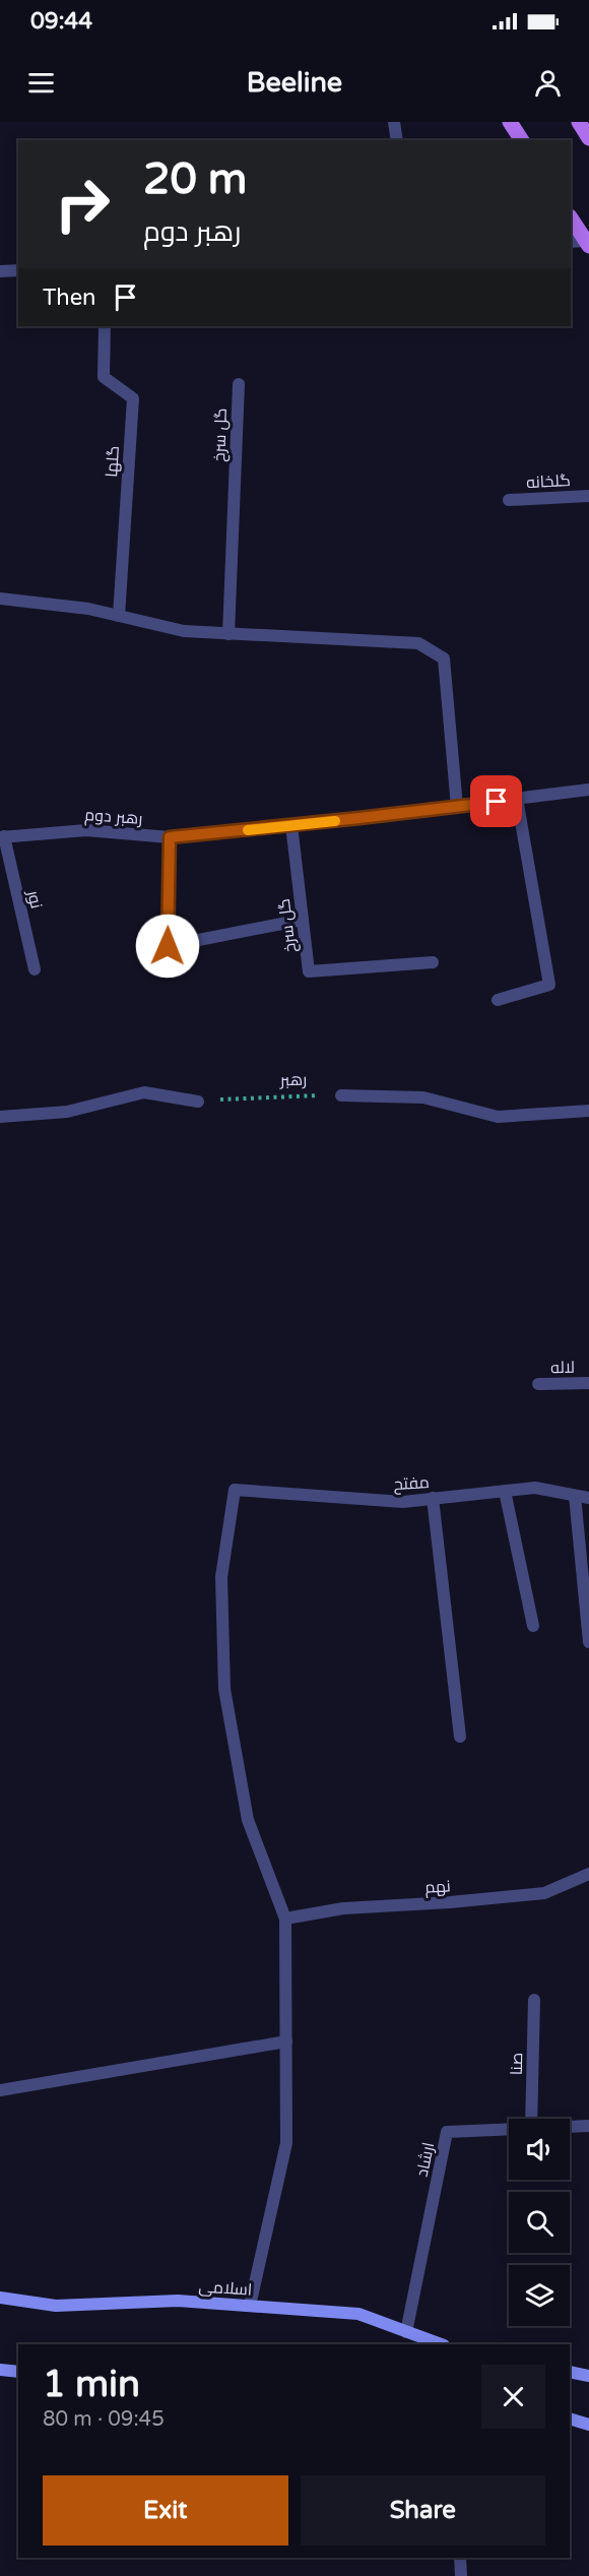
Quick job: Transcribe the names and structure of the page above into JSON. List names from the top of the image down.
{
  "streets": {
    "street": [
      "گل سرخ",
      "گلها",
      "گلخانه",
      "رهبر دوم",
      "نور",
      "لاله",
      "مفتح",
      "نهم",
      "صنا",
      "ارشاد",
      "اسلامی"
    ],
    "path": ["رهبر"]
  },
  "crossings": [
    ["گل سرخ", "رهبر دوم"],
    ["رهبر دوم", "نور"],
    ["مفتح", "نهم"],
    ["ارشاد", "اسلامی"]
  ],
  "page": {
    "status": "09:44",
    "header": "Beeline",
    "turn": ["20 m", "رهبر دوم"],
    "then": "Then",
    "heading": ["1 min", "80 m · 09:45"],
    "buttons": ["Exit", "Share"]
  }
}
